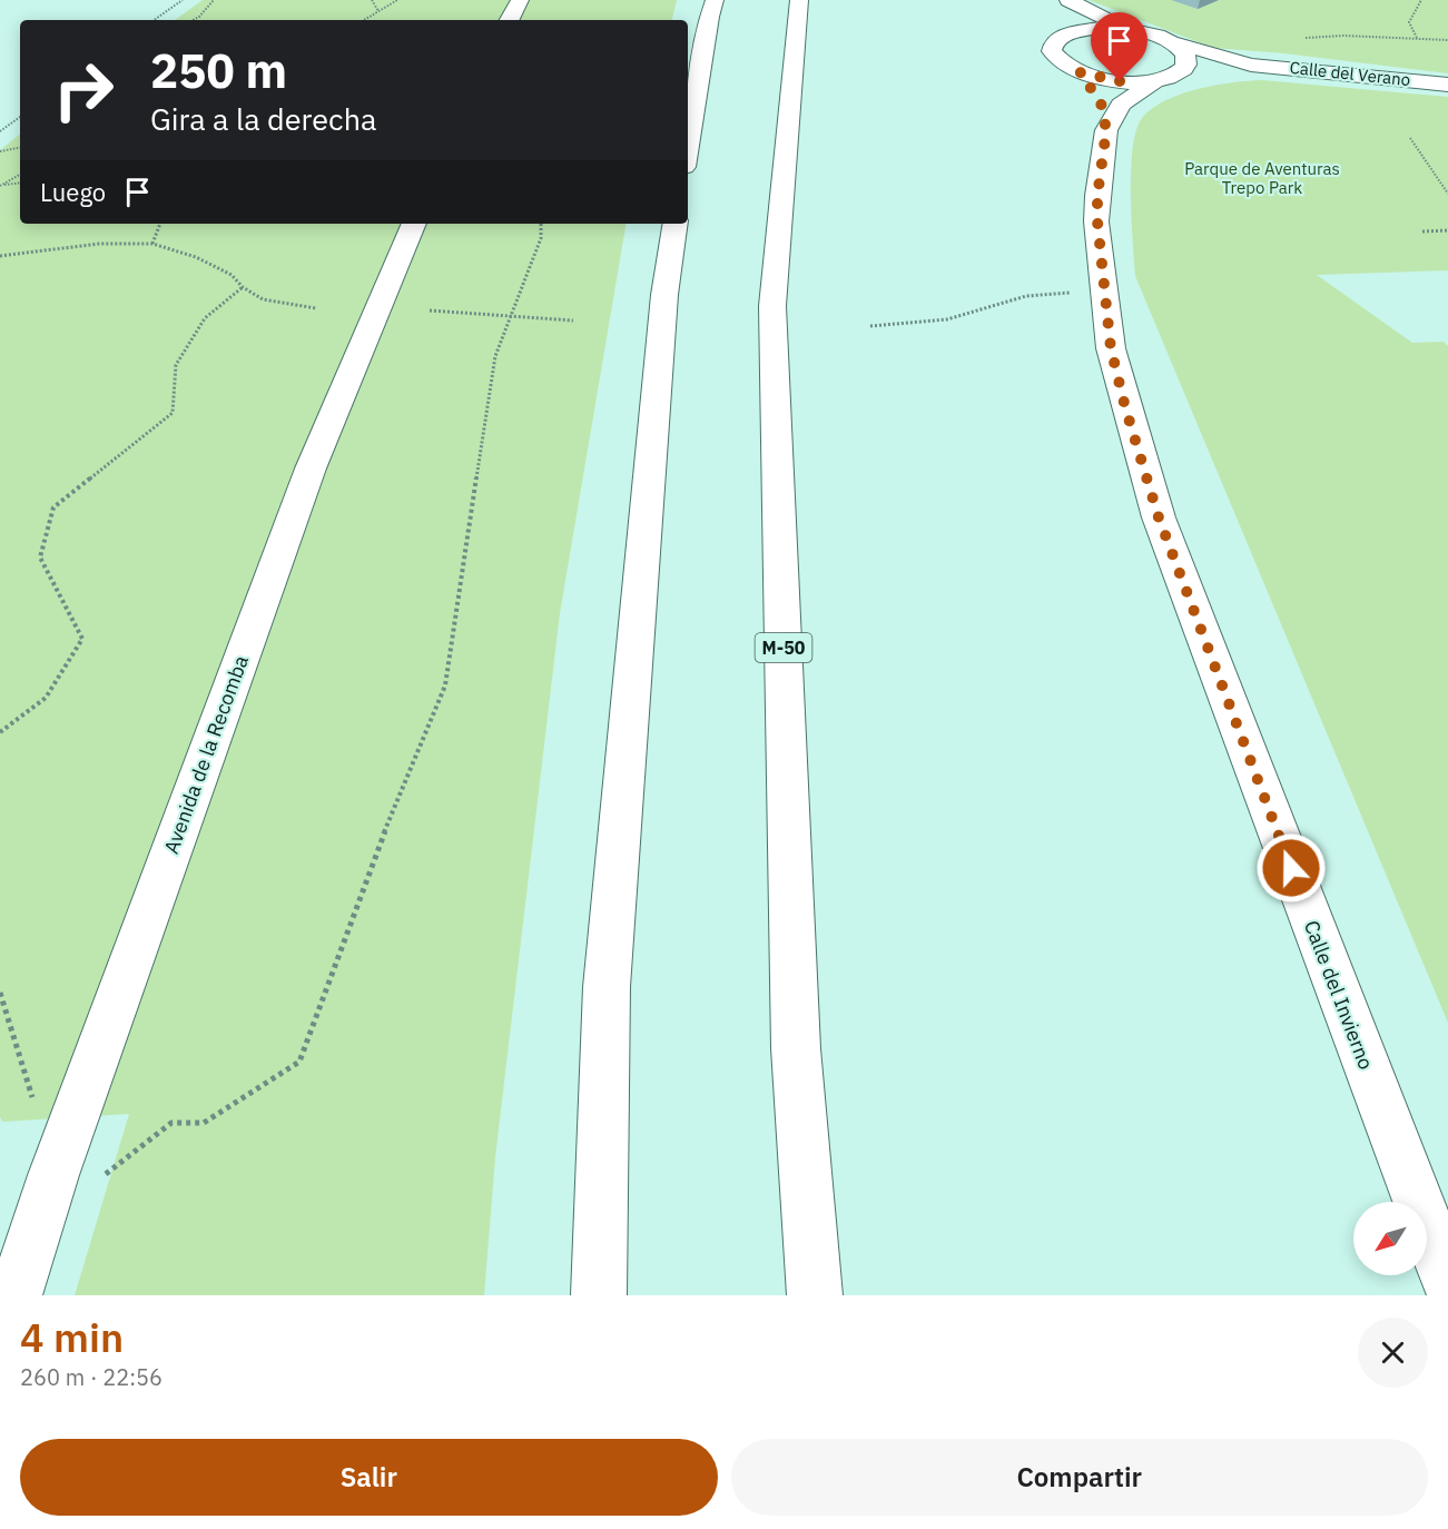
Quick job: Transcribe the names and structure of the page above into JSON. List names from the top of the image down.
{
  "streets": {
    "main road": [
      "Calle del Verano",
      "M-50",
      "Avenida de la Recomba",
      "Calle del Invierno"
    ]
  },
  "parks": ["Parque de Aventuras Trepo Park"],
  "north": "bottom left",
  "page": {
    "turn": ["250 m", "Gira a la derecha"],
    "then": "Luego",
    "heading": ["4 min", "260 m · 22:56"],
    "buttons": ["Salir", "Compartir"]
  }
}
